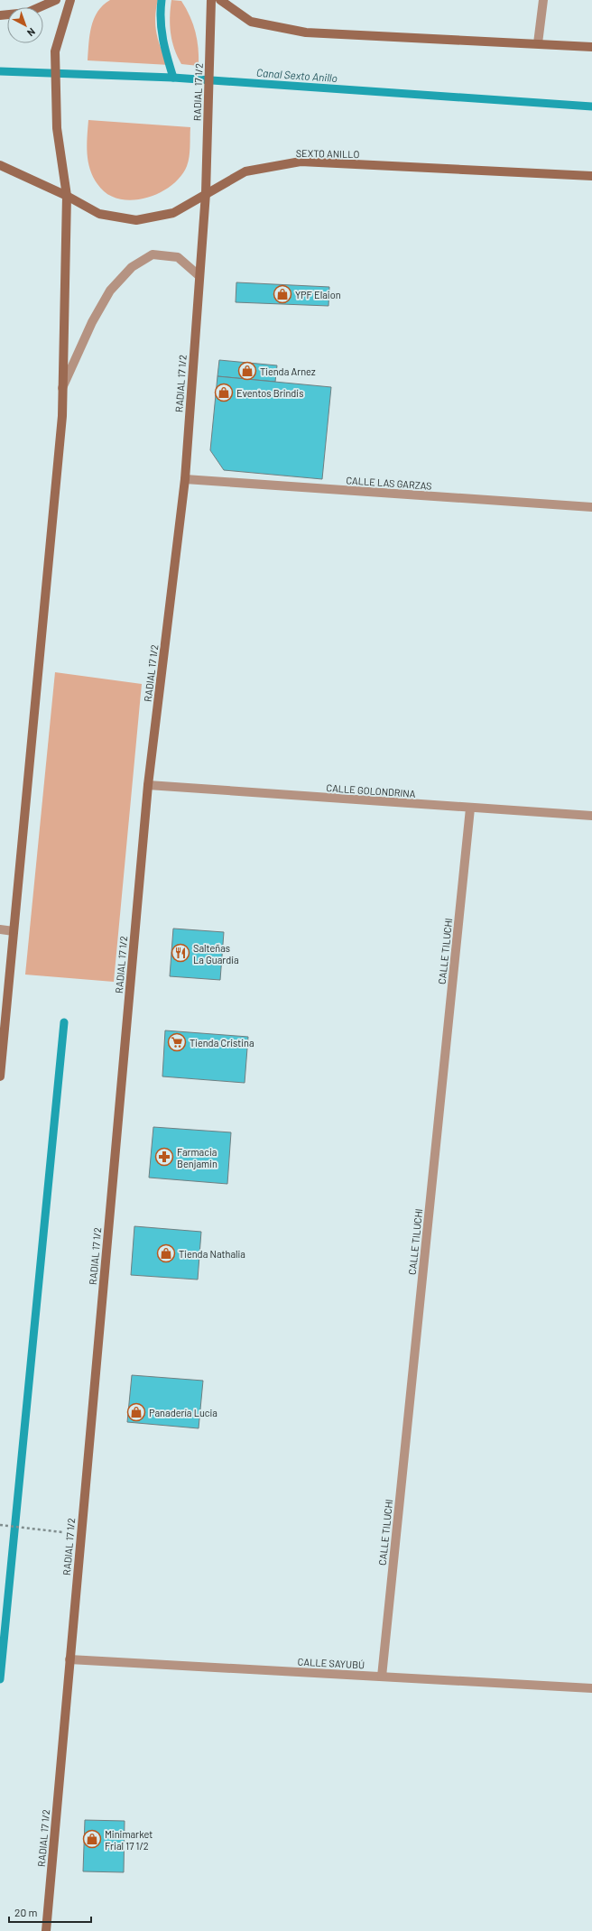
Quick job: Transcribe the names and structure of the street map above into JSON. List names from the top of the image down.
{
  "streets": {
    "main road": ["RADIAL 17 1/2", "SEXTO ANILLO"],
    "street": [
      "CALLE LAS GARZAS",
      "CALLE GOLONDRINA",
      "CALLE TILUCHI",
      "CALLE SAYUBÚ"
    ]
  },
  "crossings": [
    ["RADIAL 17 1/2", "SEXTO ANILLO"],
    ["RADIAL 17 1/2", "CALLE LAS GARZAS"],
    ["RADIAL 17 1/2", "CALLE GOLONDRINA"],
    ["RADIAL 17 1/2", "CALLE SAYUBÚ"],
    ["CALLE GOLONDRINA", "CALLE TILUCHI"],
    ["CALLE TILUCHI", "CALLE SAYUBÚ"]
  ],
  "water": ["Canal Sexto Anillo"],
  "places": {
    "shop": [
      "YPF Elaion",
      "Tienda Arnez",
      "Eventos Brindis",
      "Tienda Nathalia",
      "Panadería Lucia",
      "Minimarket Frial 17 1/2"
    ],
    "restaurant": ["Salteñas La Guardia"],
    "supermarket": ["Tienda Cristina"],
    "pharmacy": ["Farmacia Benjamin"]
  },
  "scale_bar": "20 m",
  "north": "bottom right"
}
